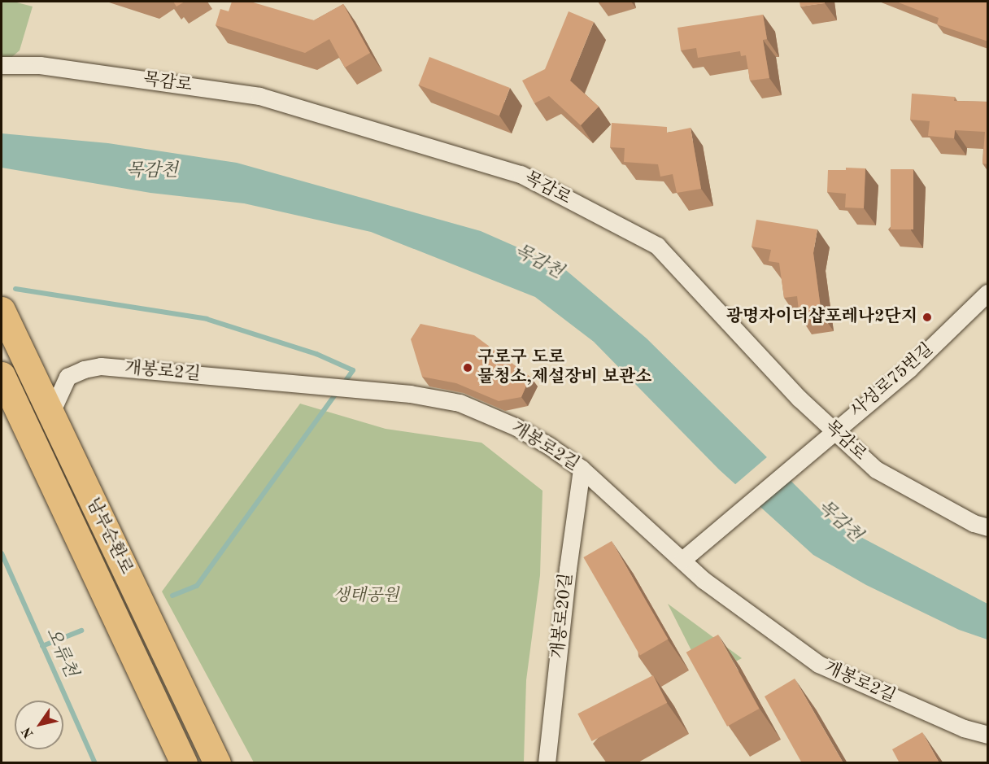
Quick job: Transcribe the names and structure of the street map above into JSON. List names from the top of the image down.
{
  "streets": {
    "main road": ["남부순환로"],
    "street": [
      "목감로",
      "개봉로2길",
      "사성로75번길",
      "개봉로20길"
    ]
  },
  "crossings": [
    ["목감로", "사성로75번길"],
    ["개봉로2길", "사성로75번길"],
    ["개봉로2길", "남부순환로"],
    ["개봉로2길", "개봉로20길"]
  ],
  "water": ["목감천", "오류천"],
  "parks": ["생태공원"],
  "places": ["광명자이더샵포레나2단지", "구로구 도로 물청소,제설장비 보관소"],
  "north": "bottom left"
}
